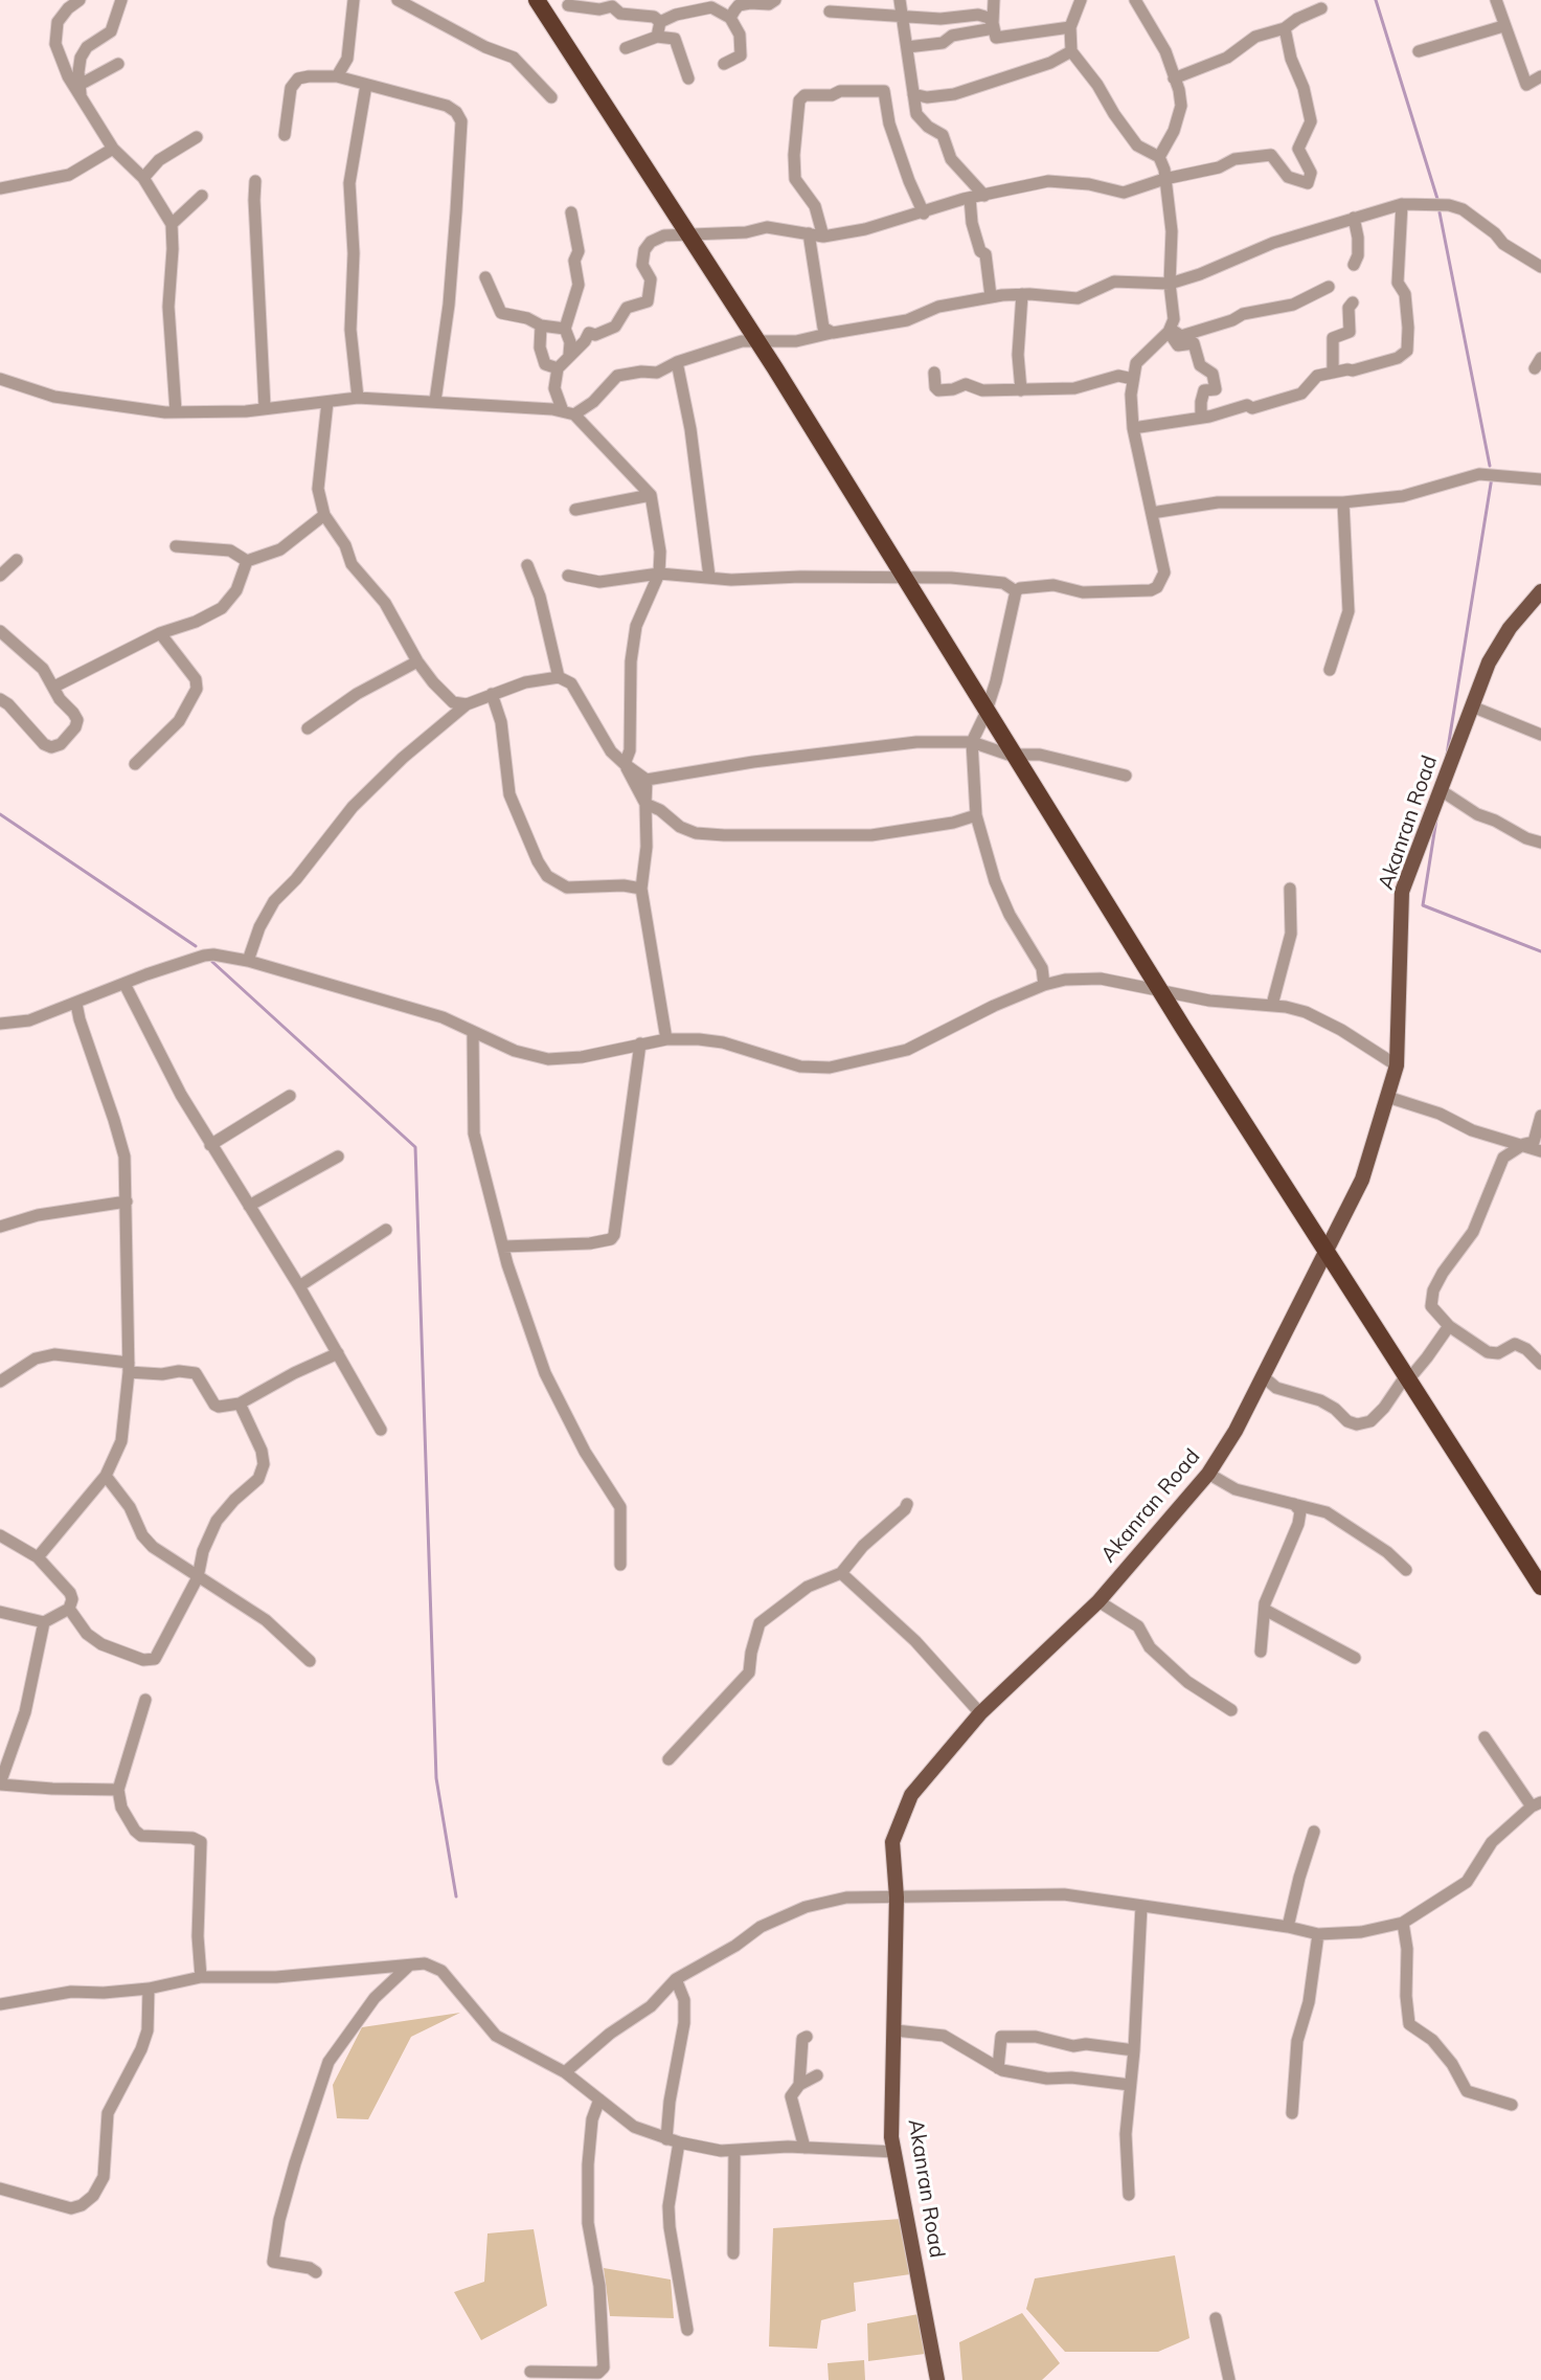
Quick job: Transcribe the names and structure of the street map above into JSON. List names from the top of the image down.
{
  "streets": {
    "main road": ["Akanran Road"]
  }
}
